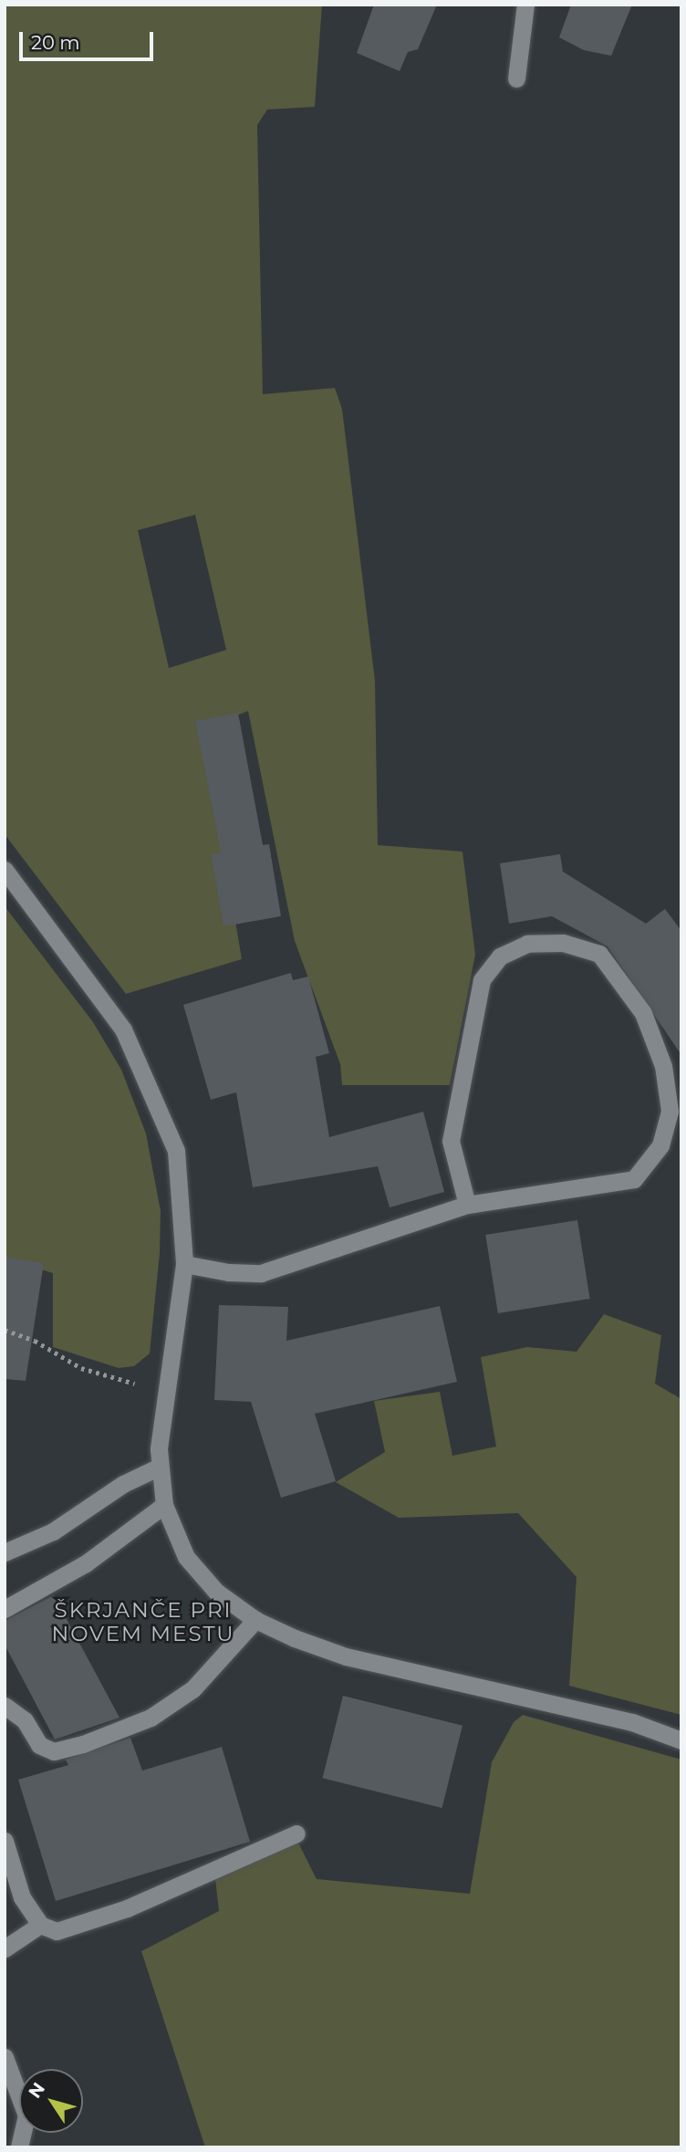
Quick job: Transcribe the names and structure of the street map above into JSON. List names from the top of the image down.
{
  "districts": ["ŠKRJANČE PRI NOVEM MESTU"],
  "scale_bar": "20 m",
  "north": "top left"
}
